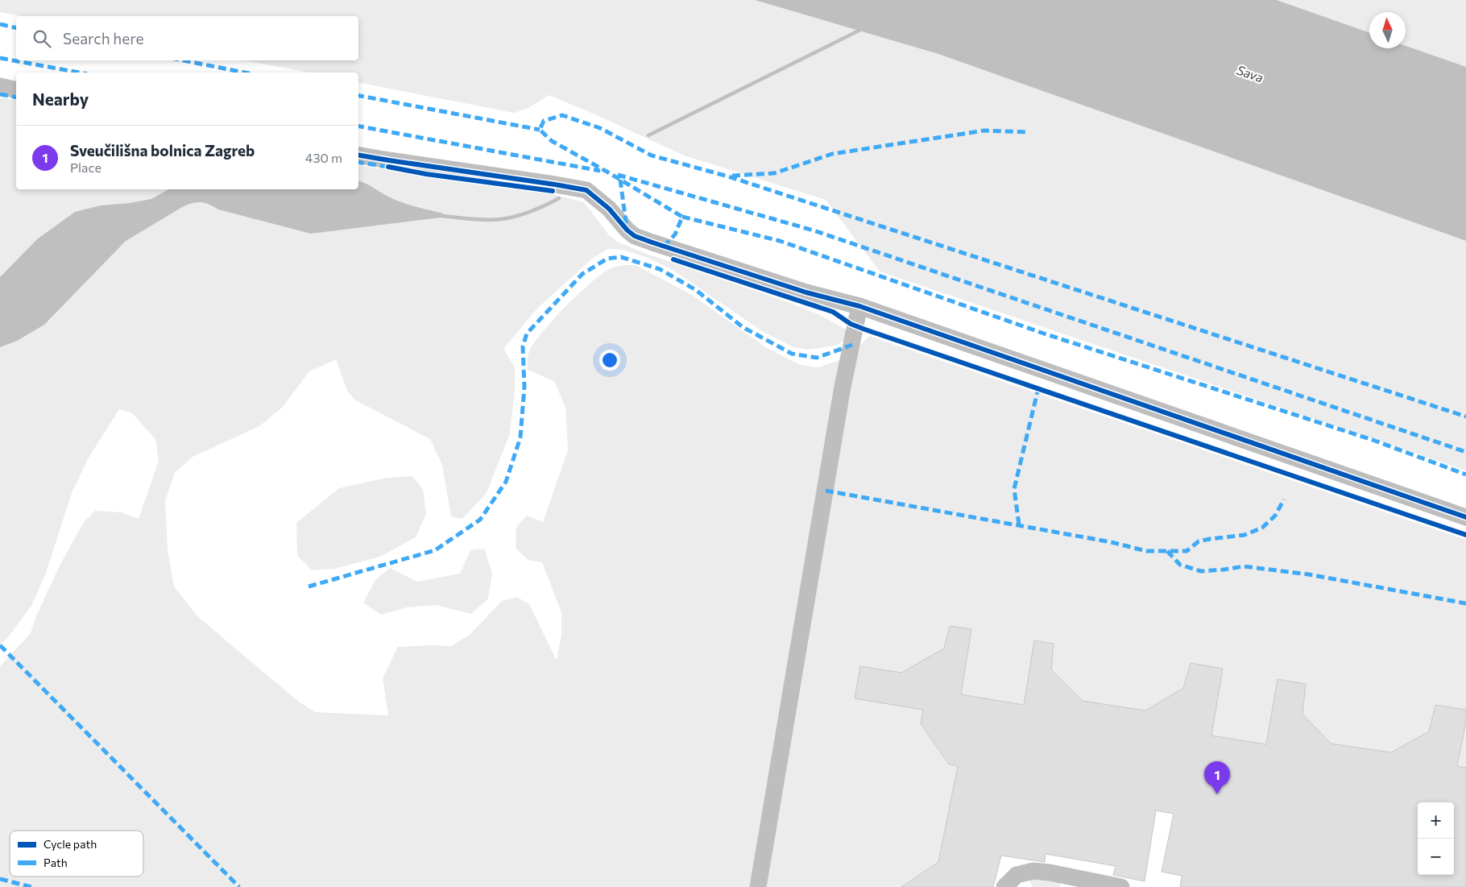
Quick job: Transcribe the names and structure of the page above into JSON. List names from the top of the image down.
{
  "water": ["Sava"],
  "legend": ["Cycle path", "Path"],
  "north": "top",
  "page": {
    "search": "Search here",
    "heading": "Nearby",
    "list": [
      {
        "mark": "1",
        "name": "Sveučilišna bolnica Zagreb",
        "note": "Place",
        "value": "430 m"
      }
    ],
    "pins": "1",
    "map_buttons": ["+", "−"]
  }
}
